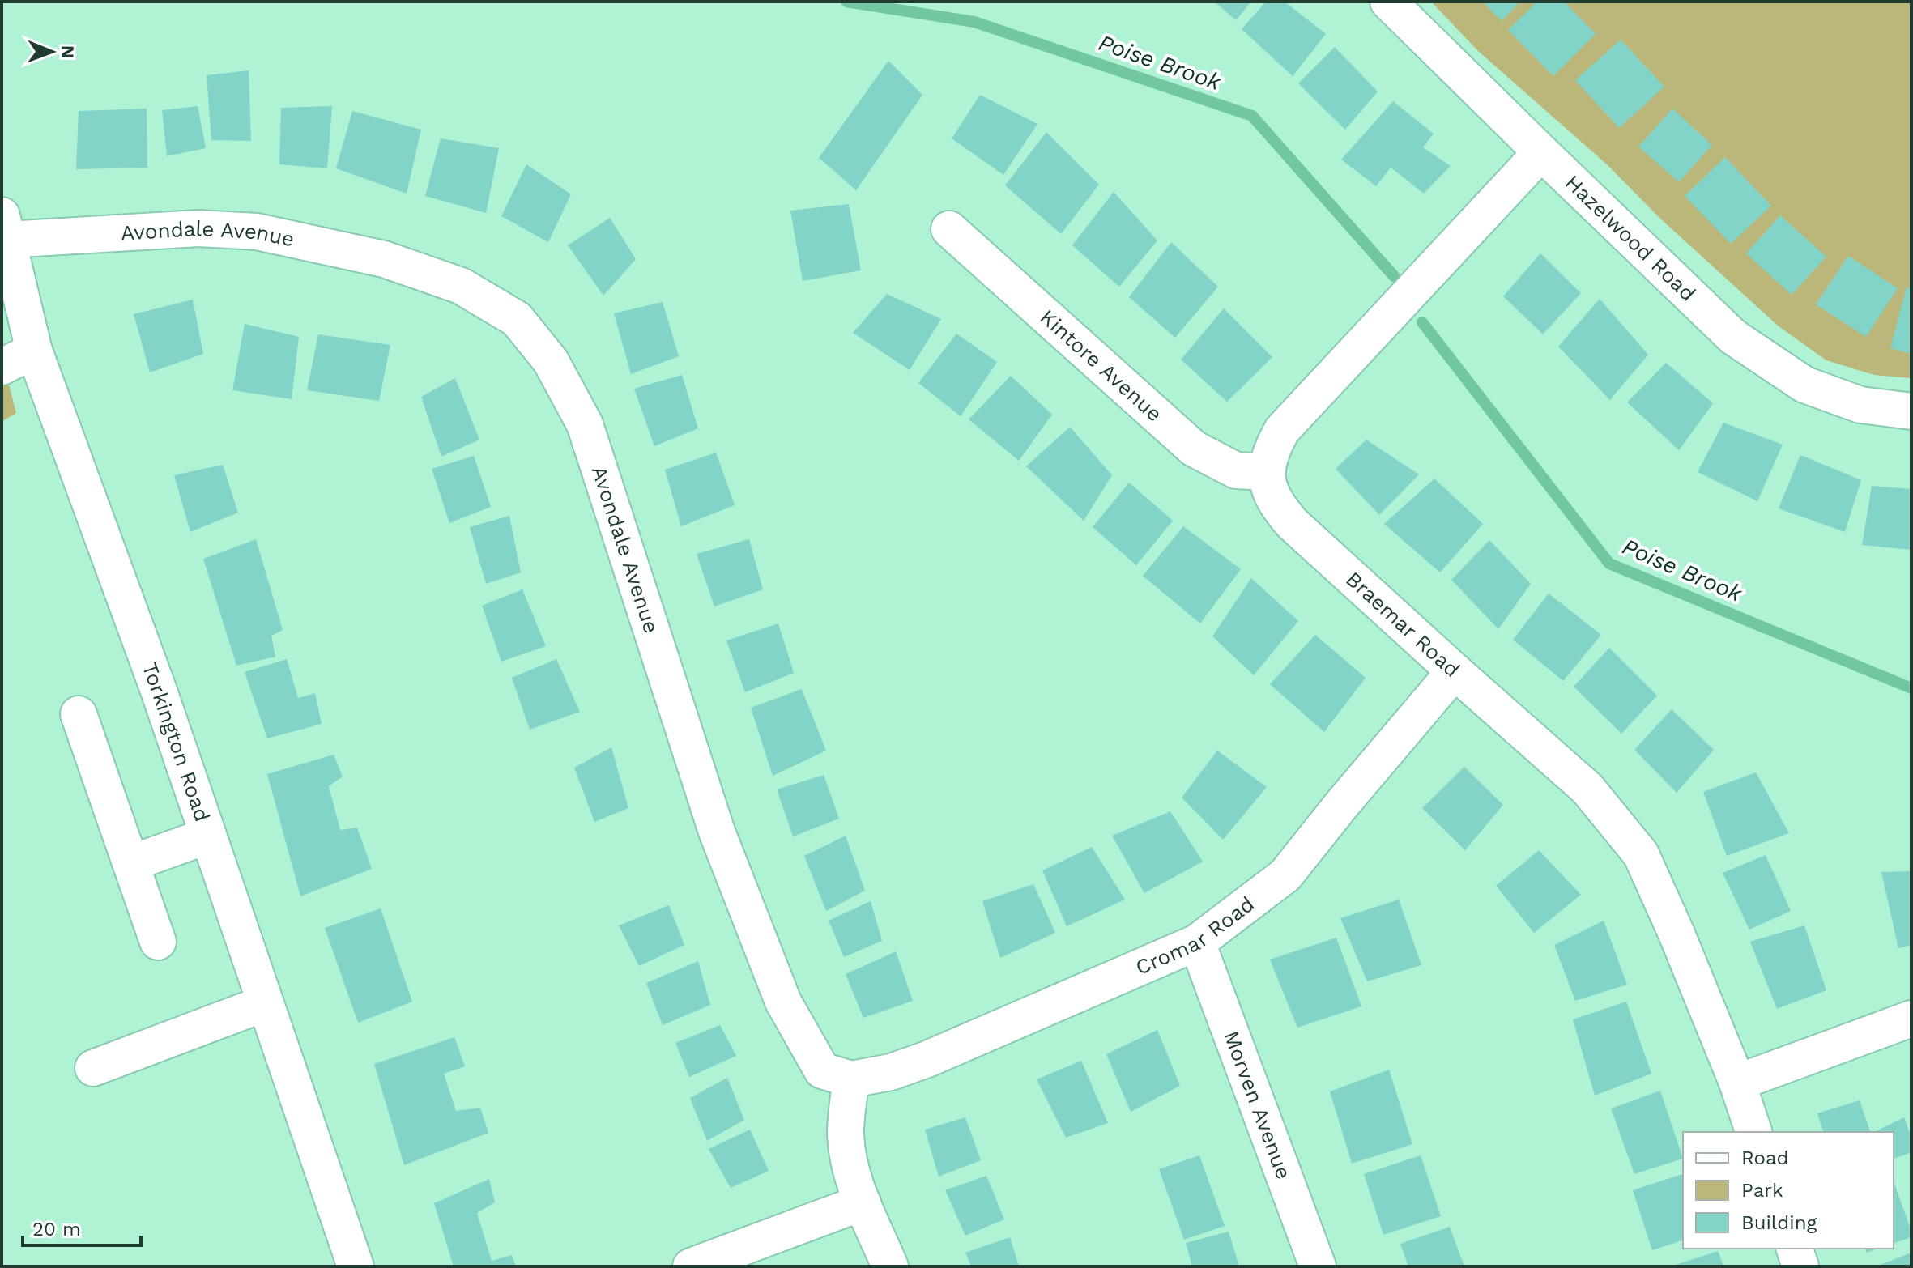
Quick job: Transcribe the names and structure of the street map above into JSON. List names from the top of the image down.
{
  "streets": {
    "street": [
      "Avondale Avenue",
      "Hazelwood Road",
      "Kintore Avenue",
      "Braemar Road",
      "Torkington Road",
      "Cromar Road",
      "Morven Avenue"
    ]
  },
  "crossings": [
    ["Avondale Avenue", "Torkington Road"],
    ["Avondale Avenue", "Cromar Road"],
    ["Kintore Avenue", "Braemar Road"],
    ["Braemar Road", "Cromar Road"],
    ["Cromar Road", "Morven Avenue"]
  ],
  "water": ["Poise Brook"],
  "legend": ["Road", "Park", "Building"],
  "scale_bar": "20 m",
  "north": "right"
}
